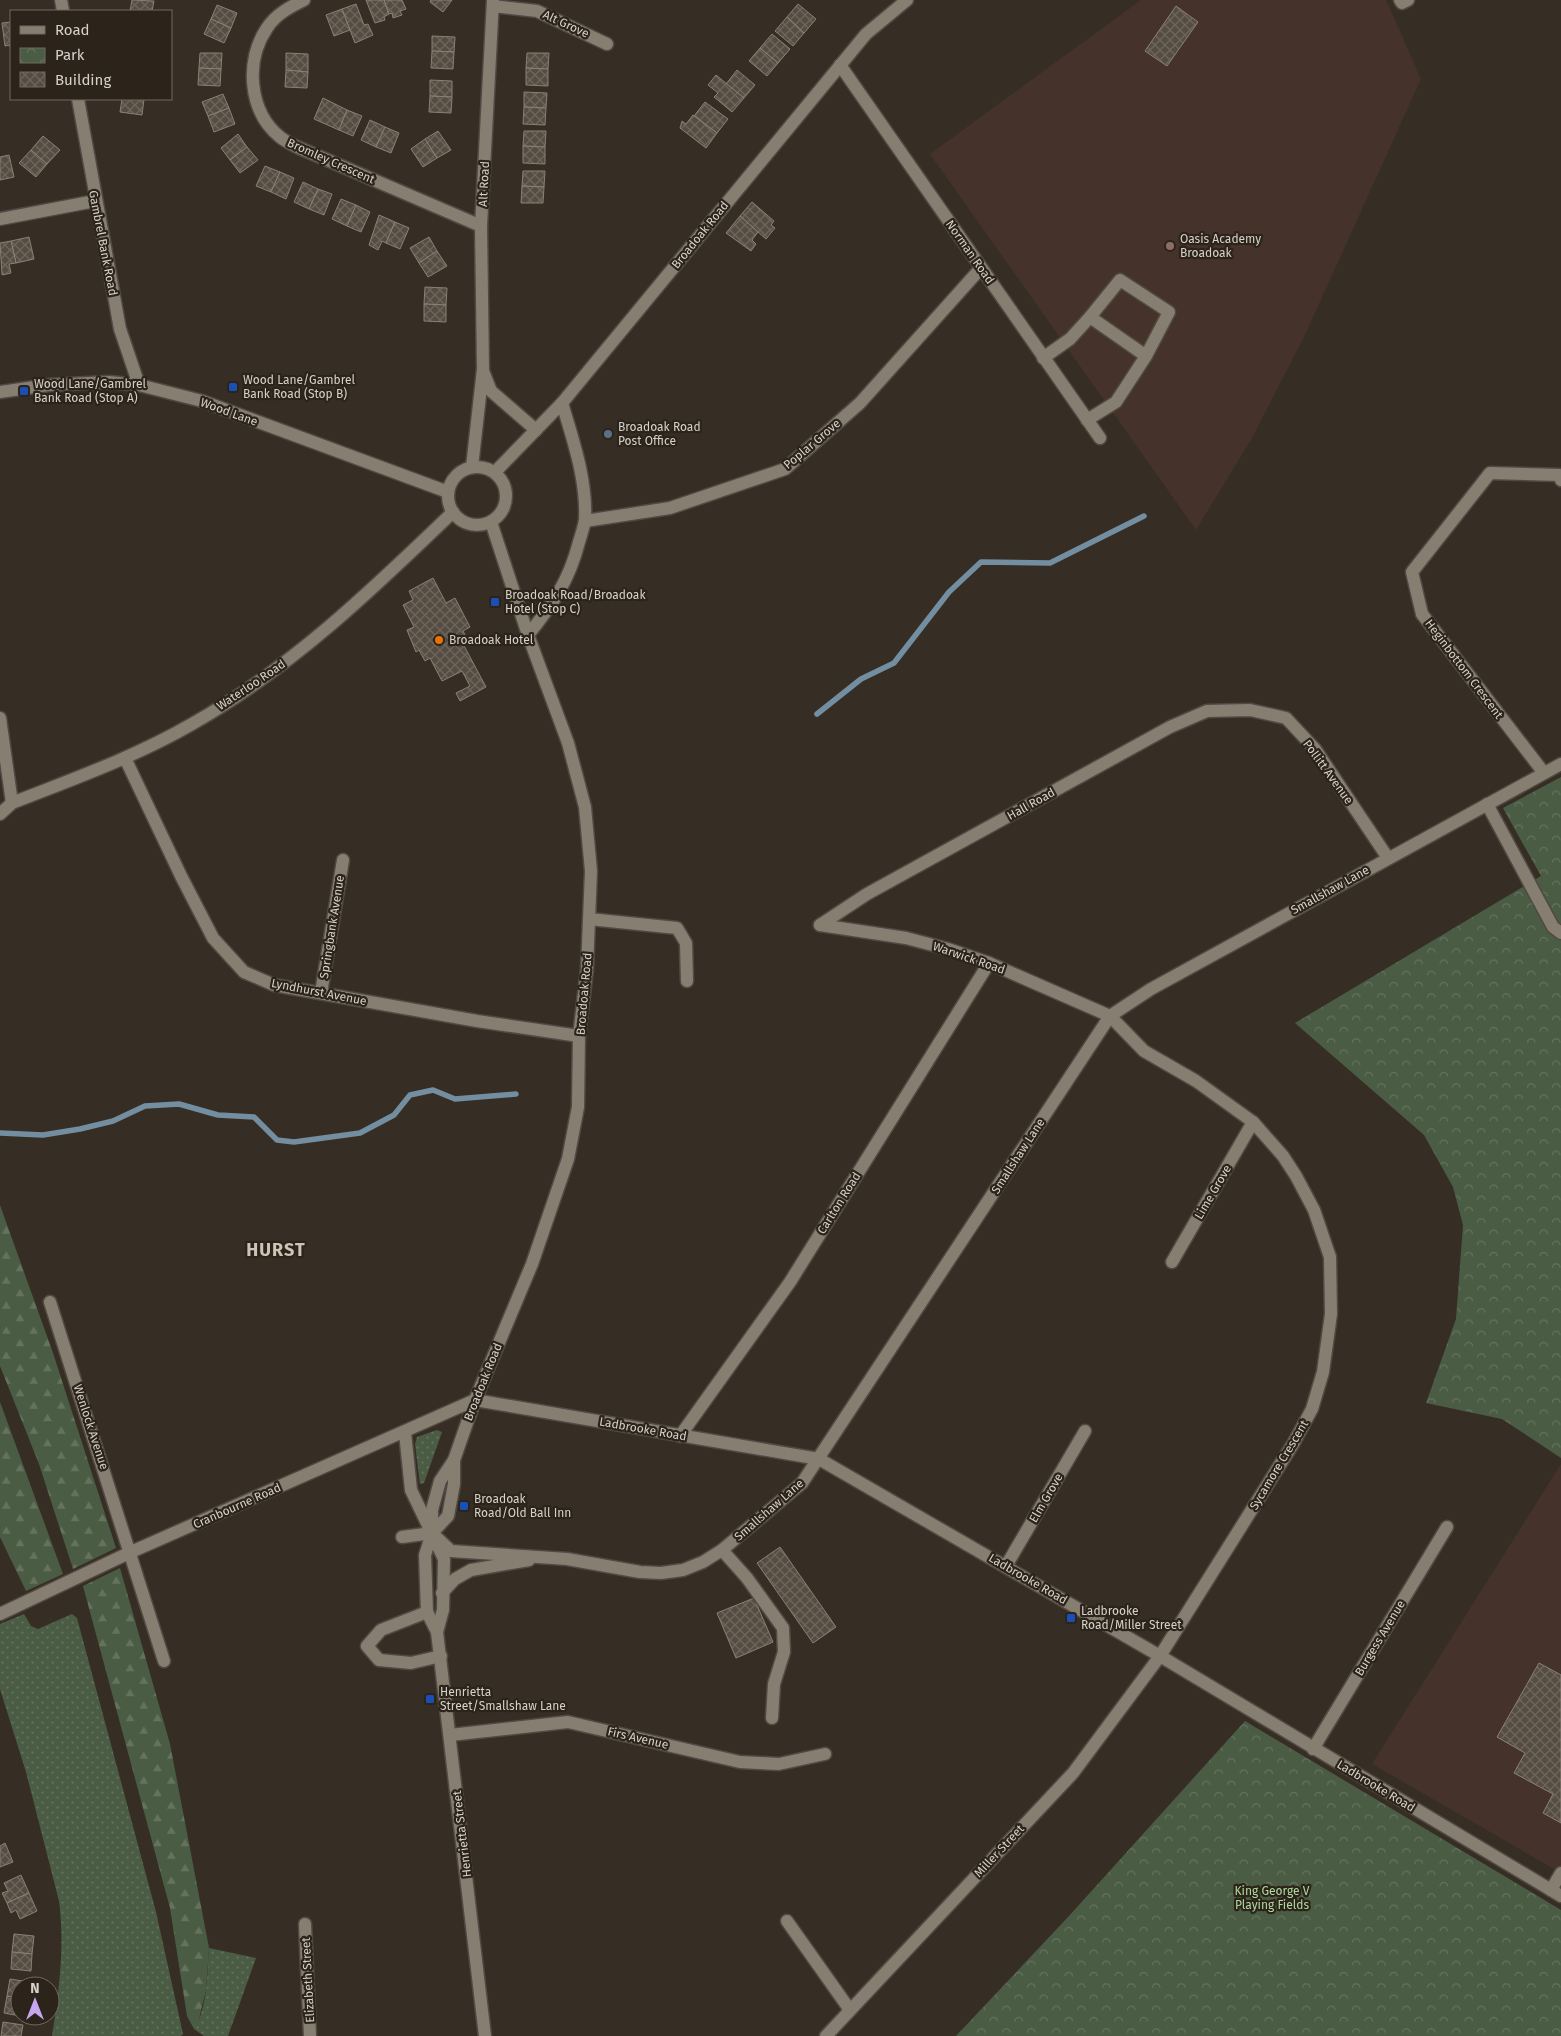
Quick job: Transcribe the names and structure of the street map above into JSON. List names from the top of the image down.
{
  "streets": {
    "street": [
      "Alt Grove",
      "Bromley Crescent",
      "Alt Road",
      "Broadoak Road",
      "Gambrel Bank Road",
      "Norman Road",
      "Wood Lane",
      "Poplar Grove",
      "Heginbottom Crescent",
      "Waterloo Road",
      "Pollitt Avenue",
      "Hall Road",
      "Smallshaw Lane",
      "Springbank Avenue",
      "Warwick Road",
      "Lyndhurst Avenue",
      "Lime Grove",
      "Carlton Road",
      "Wenlock Avenue",
      "Ladbrooke Road",
      "Sycamore Crescent",
      "Elm Grove",
      "Cranbourne Road",
      "Burgess Avenue",
      "Firs Avenue",
      "Henrietta Street",
      "Miller Street",
      "Elizabeth Street"
    ]
  },
  "crossings": [
    ["Alt Grove", "Alt Road"],
    ["Bromley Crescent", "Alt Road"],
    ["Alt Road", "Broadoak Road"],
    ["Alt Road", "Wood Lane"],
    ["Alt Road", "Waterloo Road"],
    ["Broadoak Road", "Norman Road"],
    ["Broadoak Road", "Wood Lane"],
    ["Broadoak Road", "Waterloo Road"],
    ["Broadoak Road", "Smallshaw Lane"],
    ["Broadoak Road", "Lyndhurst Avenue"],
    ["Broadoak Road", "Ladbrooke Road"],
    ["Broadoak Road", "Cranbourne Road"],
    ["Broadoak Road", "Henrietta Street"],
    ["Gambrel Bank Road", "Wood Lane"],
    ["Norman Road", "Poplar Grove"],
    ["Wood Lane", "Waterloo Road"],
    ["Heginbottom Crescent", "Smallshaw Lane"],
    ["Waterloo Road", "Lyndhurst Avenue"],
    ["Pollitt Avenue", "Hall Road"],
    ["Pollitt Avenue", "Smallshaw Lane"],
    ["Hall Road", "Warwick Road"],
    ["Smallshaw Lane", "Warwick Road"],
    ["Smallshaw Lane", "Ladbrooke Road"],
    ["Smallshaw Lane", "Sycamore Crescent"],
    ["Smallshaw Lane", "Henrietta Street"],
    ["Springbank Avenue", "Lyndhurst Avenue"],
    ["Warwick Road", "Carlton Road"],
    ["Warwick Road", "Sycamore Crescent"],
    ["Lime Grove", "Sycamore Crescent"],
    ["Carlton Road", "Ladbrooke Road"],
    ["Wenlock Avenue", "Cranbourne Road"],
    ["Ladbrooke Road", "Sycamore Crescent"],
    ["Ladbrooke Road", "Elm Grove"],
    ["Ladbrooke Road", "Cranbourne Road"],
    ["Ladbrooke Road", "Burgess Avenue"],
    ["Ladbrooke Road", "Miller Street"],
    ["Sycamore Crescent", "Miller Street"],
    ["Firs Avenue", "Henrietta Street"]
  ],
  "districts": ["HURST"],
  "parks": ["King George V Playing Fields"],
  "places": {
    "other": ["Oasis Academy Broadoak", "Broadoak Road Post Office", "Broadoak Hotel"],
    "transit": [
      "Wood Lane/Gambrel Bank Road (Stop B)",
      "Wood Lane/Gambrel Bank Road (Stop A)",
      "Broadoak Road/Broadoak Hotel (Stop C)",
      "Broadoak Road/Old Ball Inn",
      "Ladbrooke Road/Miller Street",
      "Henrietta Street/Smallshaw Lane"
    ]
  },
  "legend": ["Road", "Park", "Building"],
  "north": "top"
}
